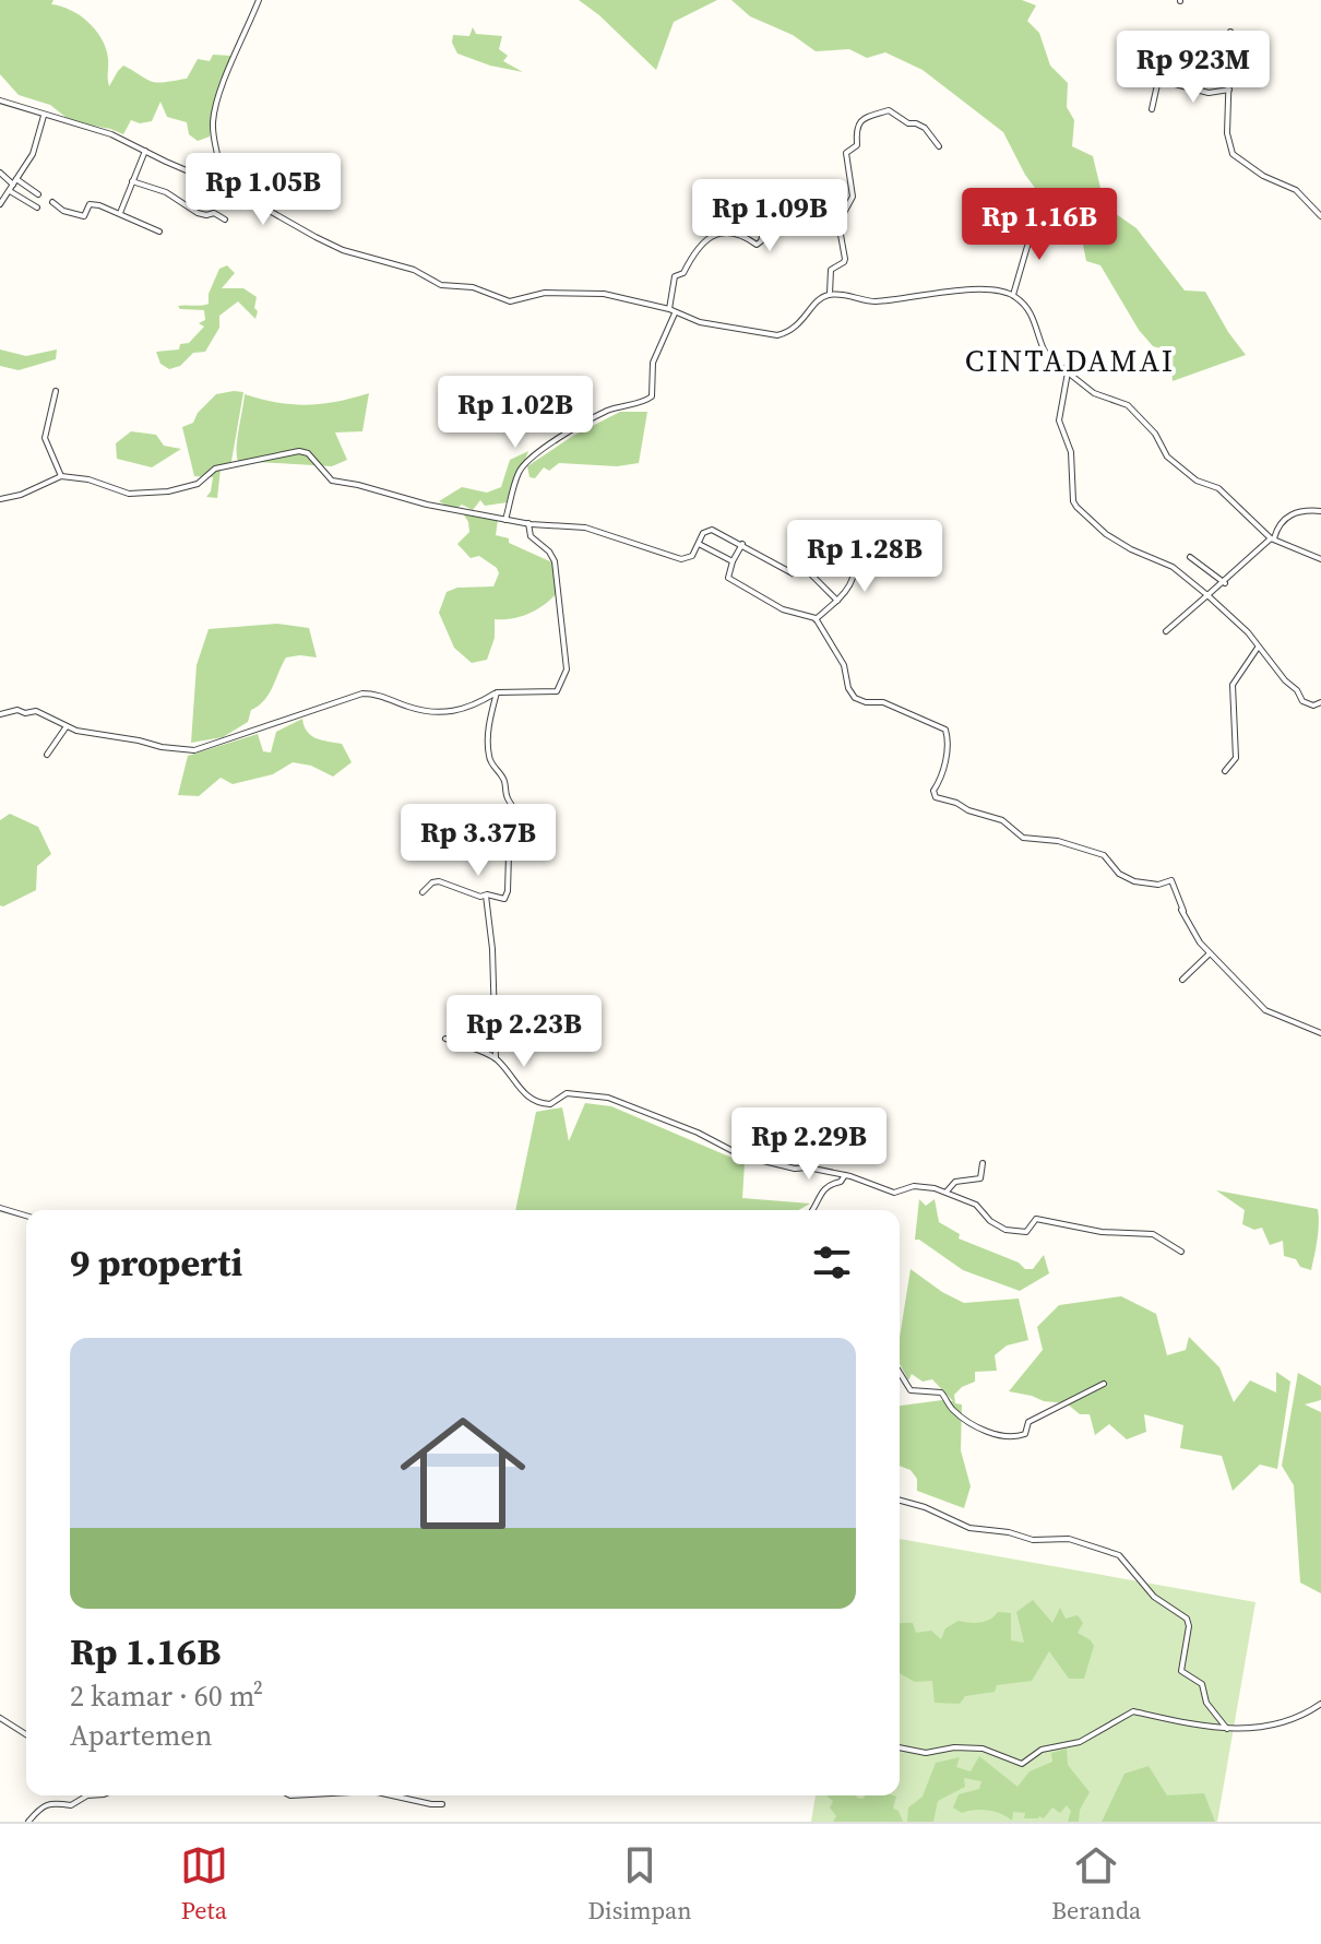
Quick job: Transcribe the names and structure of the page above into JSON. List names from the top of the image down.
{
  "districts": ["CINTADAMAI"],
  "page": {
    "price": [
      "Rp 923M",
      "Rp 1.05B",
      "Rp 1.09B",
      "Rp 1.16B",
      "Rp 1.02B",
      "Rp 1.28B",
      "Rp 3.37B",
      "Rp 2.23B",
      "Rp 2.29B"
    ],
    "heading": "9 properti",
    "list": [
      {
        "name": "Rp 1.16B",
        "note": "2 kamar · 60 m² · Apartemen"
      }
    ],
    "tabs": ["Peta", "Disimpan", "Beranda"]
  }
}
